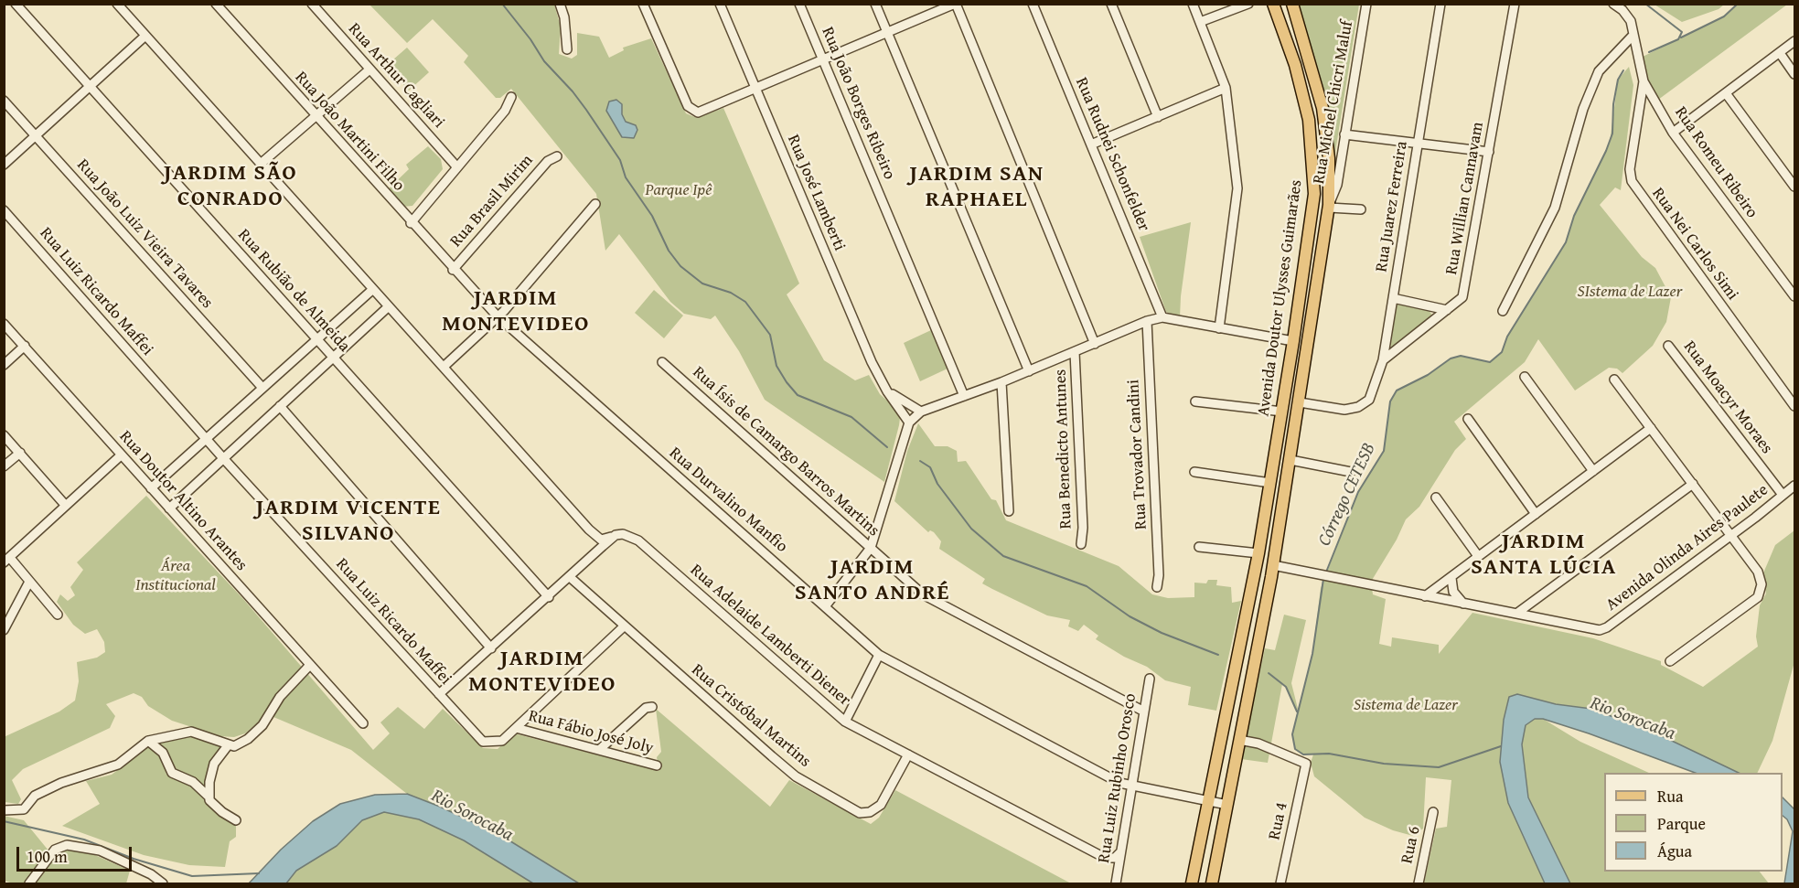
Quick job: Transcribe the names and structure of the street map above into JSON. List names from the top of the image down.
{
  "streets": {
    "main road": ["Avenida Doutor Ulysses Guimarães"],
    "street": [
      "Rua Arthur Cagliari",
      "Rua Michel Chicri Maluf",
      "Rua João Borges Ribeiro",
      "Rua João Martini Filho",
      "Rua Rudnei Schonfelder",
      "Rua Romeu Ribeiro",
      "Rua José Lamberti",
      "Rua Willian Cannavam",
      "Rua Brasil Mirim",
      "Rua Juarez Ferreira",
      "Rua João Luiz Vieira Tavares",
      "Rua Nei Carlos Simi",
      "Rua Rubião de Almeida",
      "Rua Luiz Ricardo Maffei",
      "Rua Moacyr Moraes",
      "Rua Benedicto Antunes",
      "Rua Ísis de Camargo Barros Martins",
      "Rua Trovador Candini",
      "Rua Durvalino Manfio",
      "Rua Doutor Altino Arantes",
      "Avenida Olinda Aires Paulete",
      "Rua Adelaide Lamberti Diener",
      "Rua Cristóbal Martins",
      "Rua Fábio José Joly",
      "Rua Luiz Rubinho Orosco",
      "Rua 4",
      "Rua 6"
    ]
  },
  "crossings": [
    ["Rua Michel Chicri Maluf", "Avenida Doutor Ulysses Guimarães"],
    ["Rua João Martini Filho", "Rua Brasil Mirim"],
    ["Rua João Martini Filho", "Rua Durvalino Manfio"],
    ["Rua Romeu Ribeiro", "Rua Nei Carlos Simi"],
    ["Rua Willian Cannavam", "Rua Juarez Ferreira"],
    ["Rua Juarez Ferreira", "Avenida Doutor Ulysses Guimarães"],
    ["Rua Luiz Ricardo Maffei", "Rua Cristóbal Martins"],
    ["Rua Luiz Ricardo Maffei", "Rua Fábio José Joly"],
    ["Avenida Doutor Ulysses Guimarães", "Rua Durvalino Manfio"],
    ["Avenida Doutor Ulysses Guimarães", "Avenida Olinda Aires Paulete"],
    ["Avenida Doutor Ulysses Guimarães", "Rua 4"],
    ["Rua Moacyr Moraes", "Avenida Olinda Aires Paulete"],
    ["Rua Ísis de Camargo Barros Martins", "Rua Luiz Rubinho Orosco"],
    ["Rua Durvalino Manfio", "Rua Luiz Rubinho Orosco"],
    ["Rua Adelaide Lamberti Diener", "Rua Cristóbal Martins"],
    ["Rua Adelaide Lamberti Diener", "Rua Luiz Rubinho Orosco"]
  ],
  "districts": [
    "JARDIM SÃO CONRADO",
    "JARDIM SAN RAPHAEL",
    "JARDIM MONTEVIDEO",
    "JARDIM VICENTE SILVANO",
    "JARDIM SANTA LÚCIA",
    "JARDIM SANTO ANDRÉ",
    "JARDIM MONTEVIDEO"
  ],
  "water": ["Córrego CETESB", "Rio Sorocaba"],
  "parks": [
    "Parque Ipê",
    "SIstema de Lazer",
    "Área Institucional",
    "Sistema de Lazer"
  ],
  "legend": ["Rua", "Parque", "Água"],
  "scale_bar": "100 m"
}
